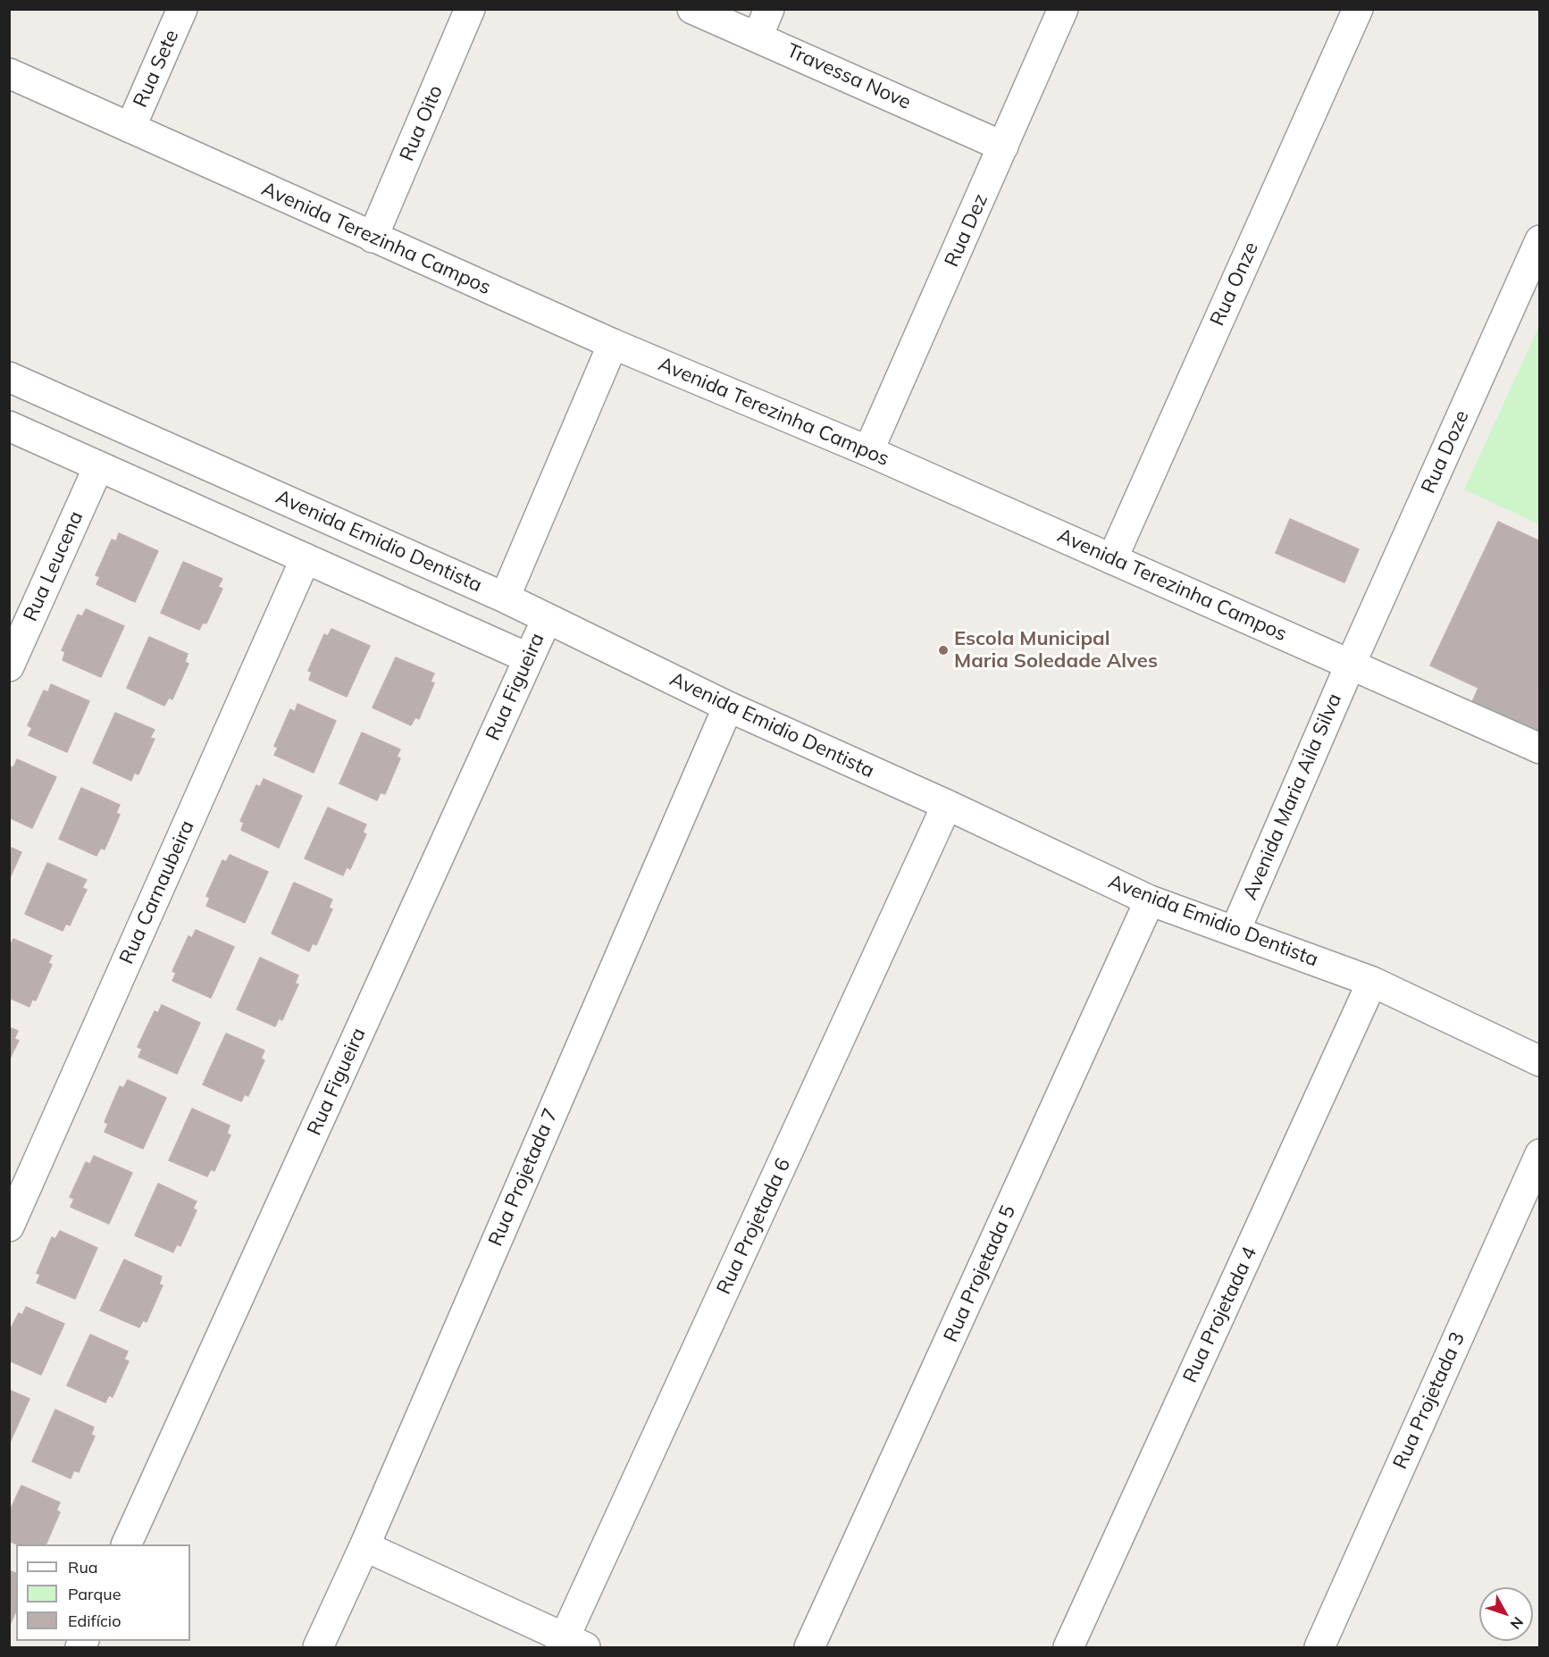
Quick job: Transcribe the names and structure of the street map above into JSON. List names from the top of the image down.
{
  "streets": {
    "street": [
      "Rua Sete",
      "Travessa Nove",
      "Rua Oito",
      "Rua Dez",
      "Avenida Terezinha Campos",
      "Rua Onze",
      "Rua Doze",
      "Avenida Emidio Dentista",
      "Rua Leucena",
      "Rua Figueira",
      "Avenida Maria Aila Silva",
      "Rua Carnaubeira",
      "Rua Projetada 7",
      "Rua Projetada 6",
      "Rua Projetada 5",
      "Rua Projetada 4",
      "Rua Projetada 3"
    ]
  },
  "crossings": [
    ["Rua Sete", "Avenida Terezinha Campos"],
    ["Travessa Nove", "Rua Dez"],
    ["Rua Oito", "Avenida Terezinha Campos"],
    ["Rua Dez", "Avenida Terezinha Campos"],
    ["Avenida Terezinha Campos", "Rua Onze"],
    ["Avenida Terezinha Campos", "Rua Doze"],
    ["Avenida Terezinha Campos", "Avenida Maria Aila Silva"],
    ["Rua Doze", "Avenida Maria Aila Silva"],
    ["Avenida Emidio Dentista", "Rua Figueira"],
    ["Avenida Emidio Dentista", "Avenida Maria Aila Silva"],
    ["Avenida Emidio Dentista", "Rua Projetada 7"],
    ["Avenida Emidio Dentista", "Rua Projetada 6"],
    ["Avenida Emidio Dentista", "Rua Projetada 5"],
    ["Avenida Emidio Dentista", "Rua Projetada 4"]
  ],
  "places": ["Escola Municipal Maria Soledade Alves"],
  "legend": ["Rua", "Parque", "Edifício"],
  "north": "bottom right"
}
